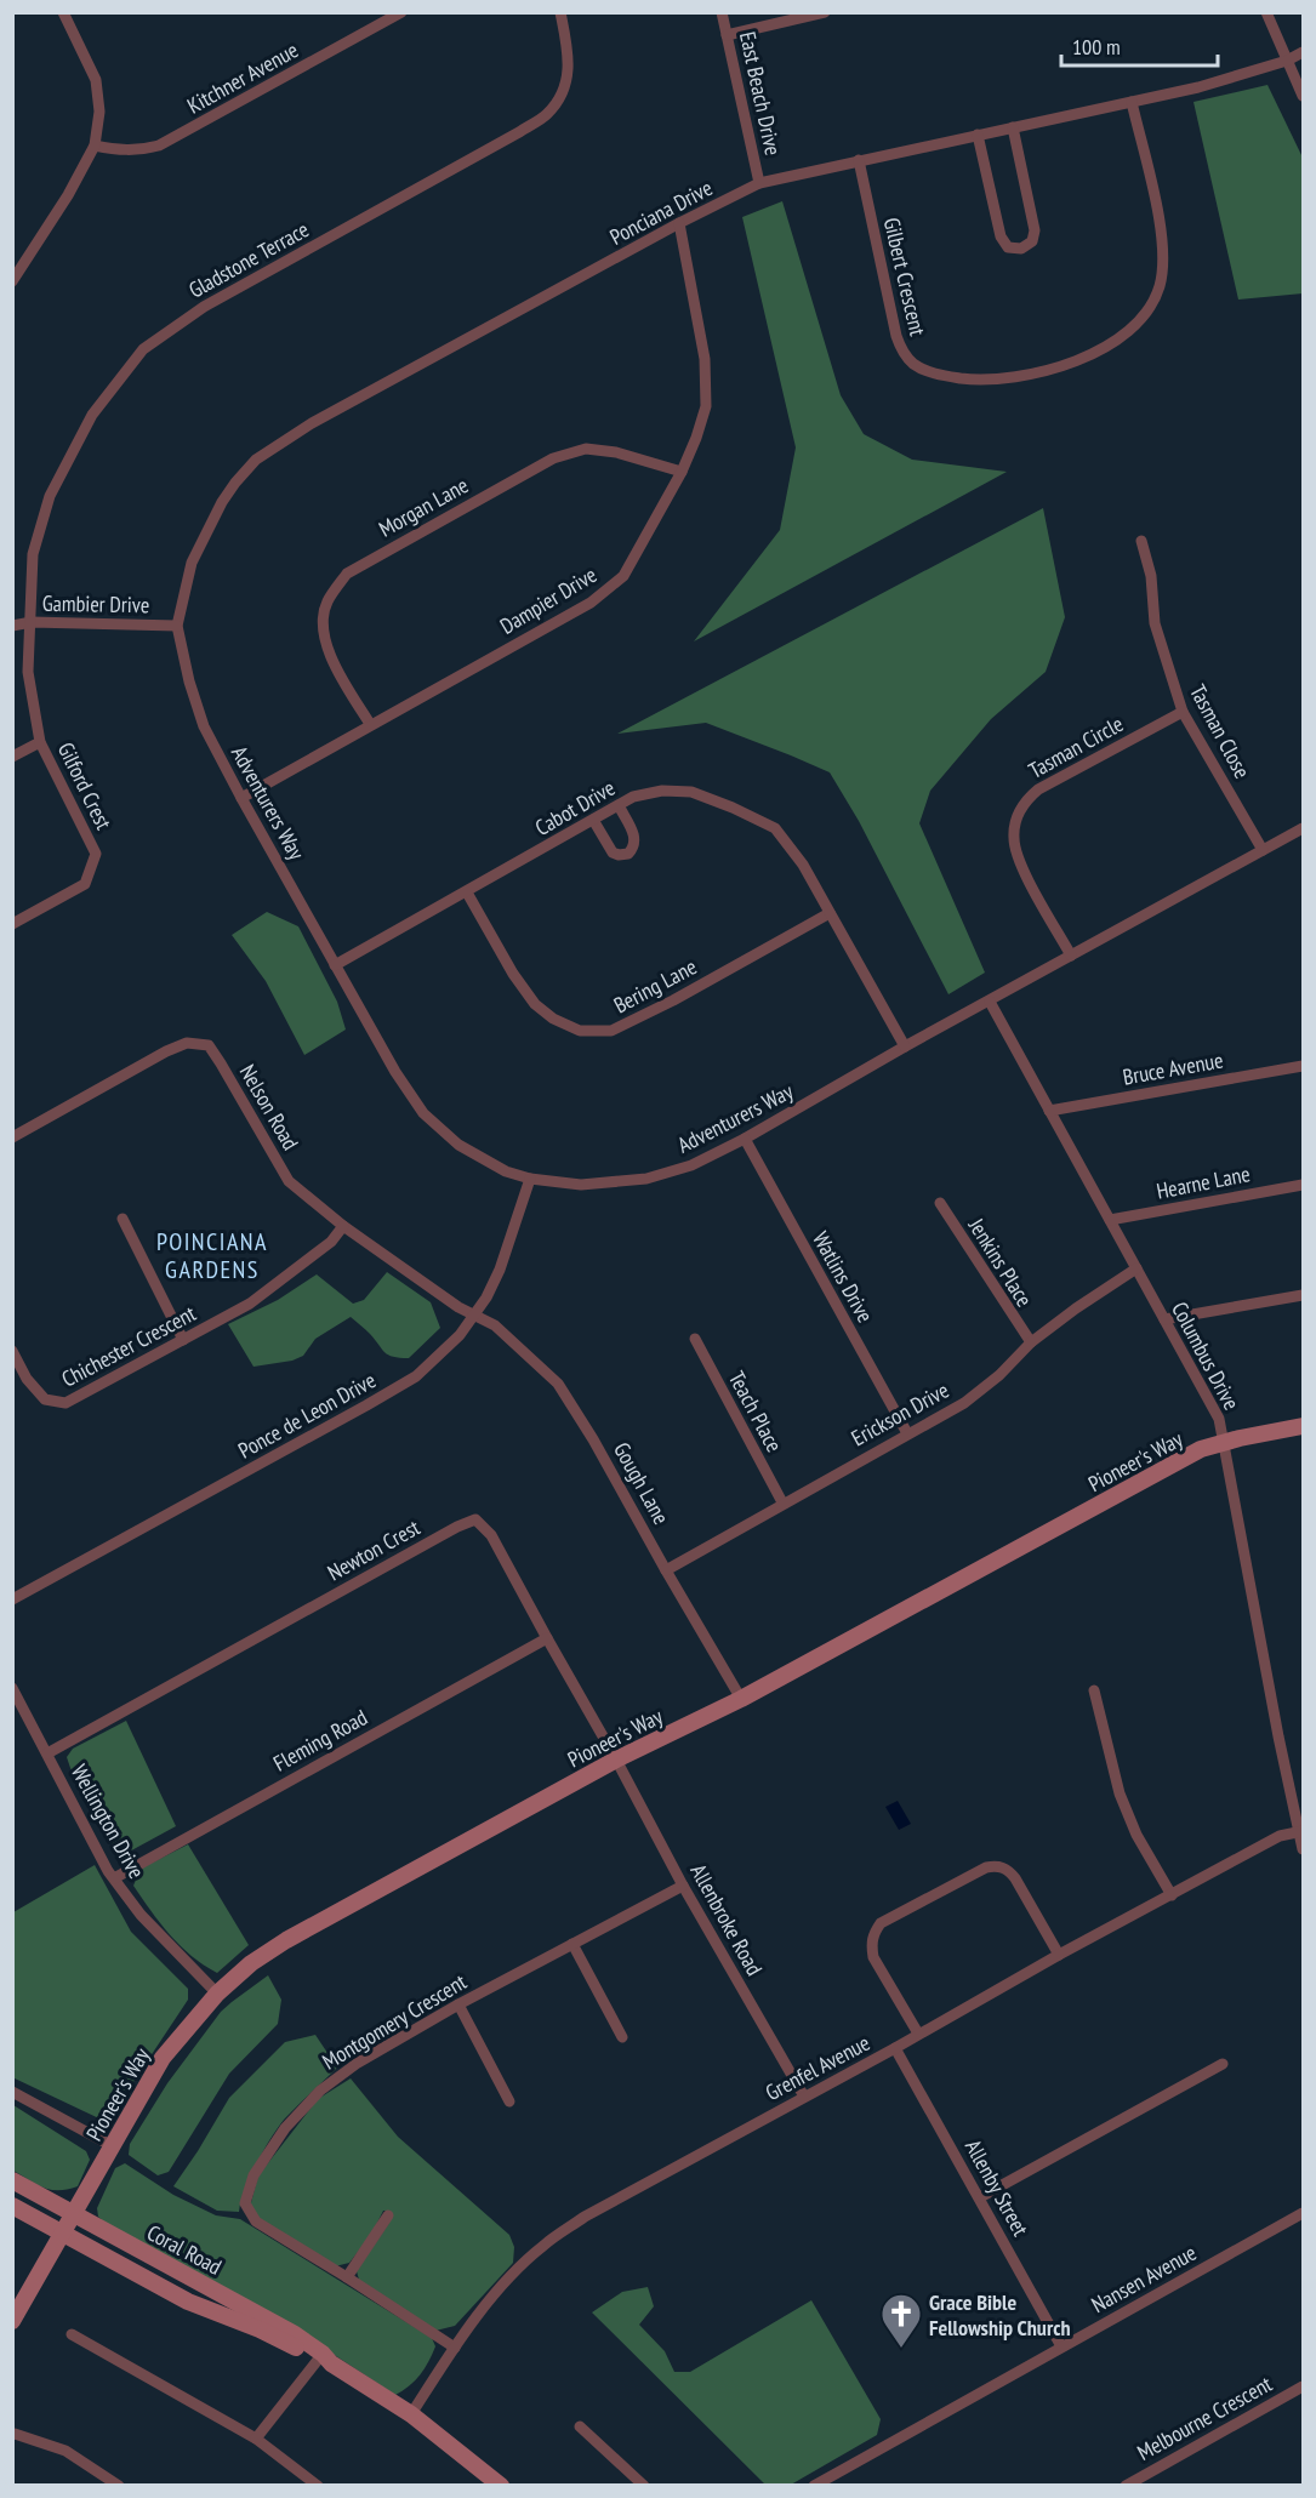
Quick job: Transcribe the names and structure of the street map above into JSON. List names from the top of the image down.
{
  "streets": {
    "main road": ["Pioneer's Way", "Coral Road"],
    "street": [
      "Kitchner Avenue",
      "East Beach Drive",
      "Ponciana Drive",
      "Gladstone Terrace",
      "Gilbert Crescent",
      "Morgan Lane",
      "Dampier Drive",
      "Gambier Drive",
      "Tasman Close",
      "Tasman Circle",
      "Gilford Crest",
      "Adventurers Way",
      "Cabot Drive",
      "Bering Lane",
      "Bruce Avenue",
      "Nelson Road",
      "Hearne Lane",
      "Jenkins Place",
      "Watlins Drive",
      "Chichester Crescent",
      "Columbus Drive",
      "Teach Place",
      "Erickson Drive",
      "Ponce de Leon Drive",
      "Gough Lane",
      "Newton Crest",
      "Fleming Road",
      "Wellington Drive",
      "Allenbroke Road",
      "Montgomery Crescent",
      "Grenfel Avenue",
      "Allenby Street",
      "Nansen Avenue",
      "Melbourne Crescent"
    ]
  },
  "crossings": [
    ["East Beach Drive", "Ponciana Drive"],
    ["Ponciana Drive", "Gilbert Crescent"],
    ["Ponciana Drive", "Dampier Drive"],
    ["Ponciana Drive", "Gambier Drive"],
    ["Ponciana Drive", "Adventurers Way"],
    ["Gladstone Terrace", "Gambier Drive"],
    ["Gladstone Terrace", "Gilford Crest"],
    ["Morgan Lane", "Dampier Drive"],
    ["Dampier Drive", "Adventurers Way"],
    ["Gambier Drive", "Gilford Crest"],
    ["Gambier Drive", "Adventurers Way"],
    ["Tasman Close", "Tasman Circle"],
    ["Tasman Close", "Adventurers Way"],
    ["Tasman Circle", "Adventurers Way"],
    ["Adventurers Way", "Cabot Drive"],
    ["Adventurers Way", "Watlins Drive"],
    ["Adventurers Way", "Columbus Drive"],
    ["Adventurers Way", "Ponce de Leon Drive"],
    ["Cabot Drive", "Bering Lane"],
    ["Bruce Avenue", "Columbus Drive"],
    ["Nelson Road", "Chichester Crescent"],
    ["Nelson Road", "Ponce de Leon Drive"],
    ["Nelson Road", "Gough Lane"],
    ["Hearne Lane", "Columbus Drive"],
    ["Jenkins Place", "Erickson Drive"],
    ["Watlins Drive", "Erickson Drive"],
    ["Columbus Drive", "Erickson Drive"],
    ["Columbus Drive", "Pioneer's Way"],
    ["Columbus Drive", "Grenfel Avenue"],
    ["Teach Place", "Erickson Drive"],
    ["Erickson Drive", "Gough Lane"],
    ["Ponce de Leon Drive", "Gough Lane"],
    ["Pioneer's Way", "Gough Lane"],
    ["Pioneer's Way", "Newton Crest"],
    ["Pioneer's Way", "Wellington Drive"],
    ["Pioneer's Way", "Allenbroke Road"],
    ["Pioneer's Way", "Coral Road"],
    ["Newton Crest", "Fleming Road"],
    ["Newton Crest", "Wellington Drive"],
    ["Newton Crest", "Allenbroke Road"],
    ["Fleming Road", "Wellington Drive"],
    ["Allenbroke Road", "Montgomery Crescent"],
    ["Allenbroke Road", "Grenfel Avenue"],
    ["Montgomery Crescent", "Grenfel Avenue"],
    ["Grenfel Avenue", "Allenby Street"],
    ["Grenfel Avenue", "Coral Road"],
    ["Allenby Street", "Nansen Avenue"]
  ],
  "districts": ["POINCIANA GARDENS"],
  "places": {
    "church": ["Grace Bible Fellowship Church"]
  },
  "scale_bar": "100 m"
}
